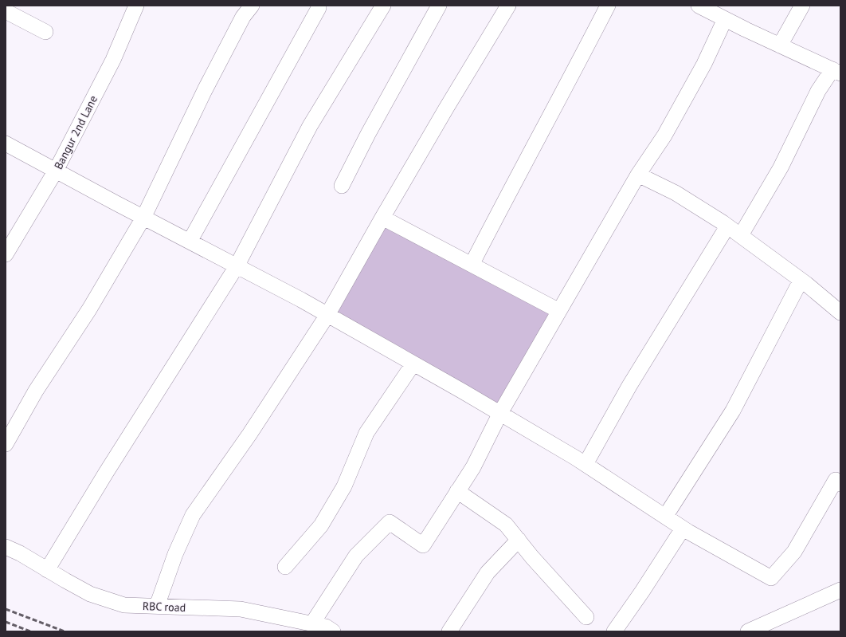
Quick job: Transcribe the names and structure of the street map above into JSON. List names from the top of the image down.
{
  "streets": {
    "street": ["Bangur 2nd Lane", "RBC road"]
  }
}
